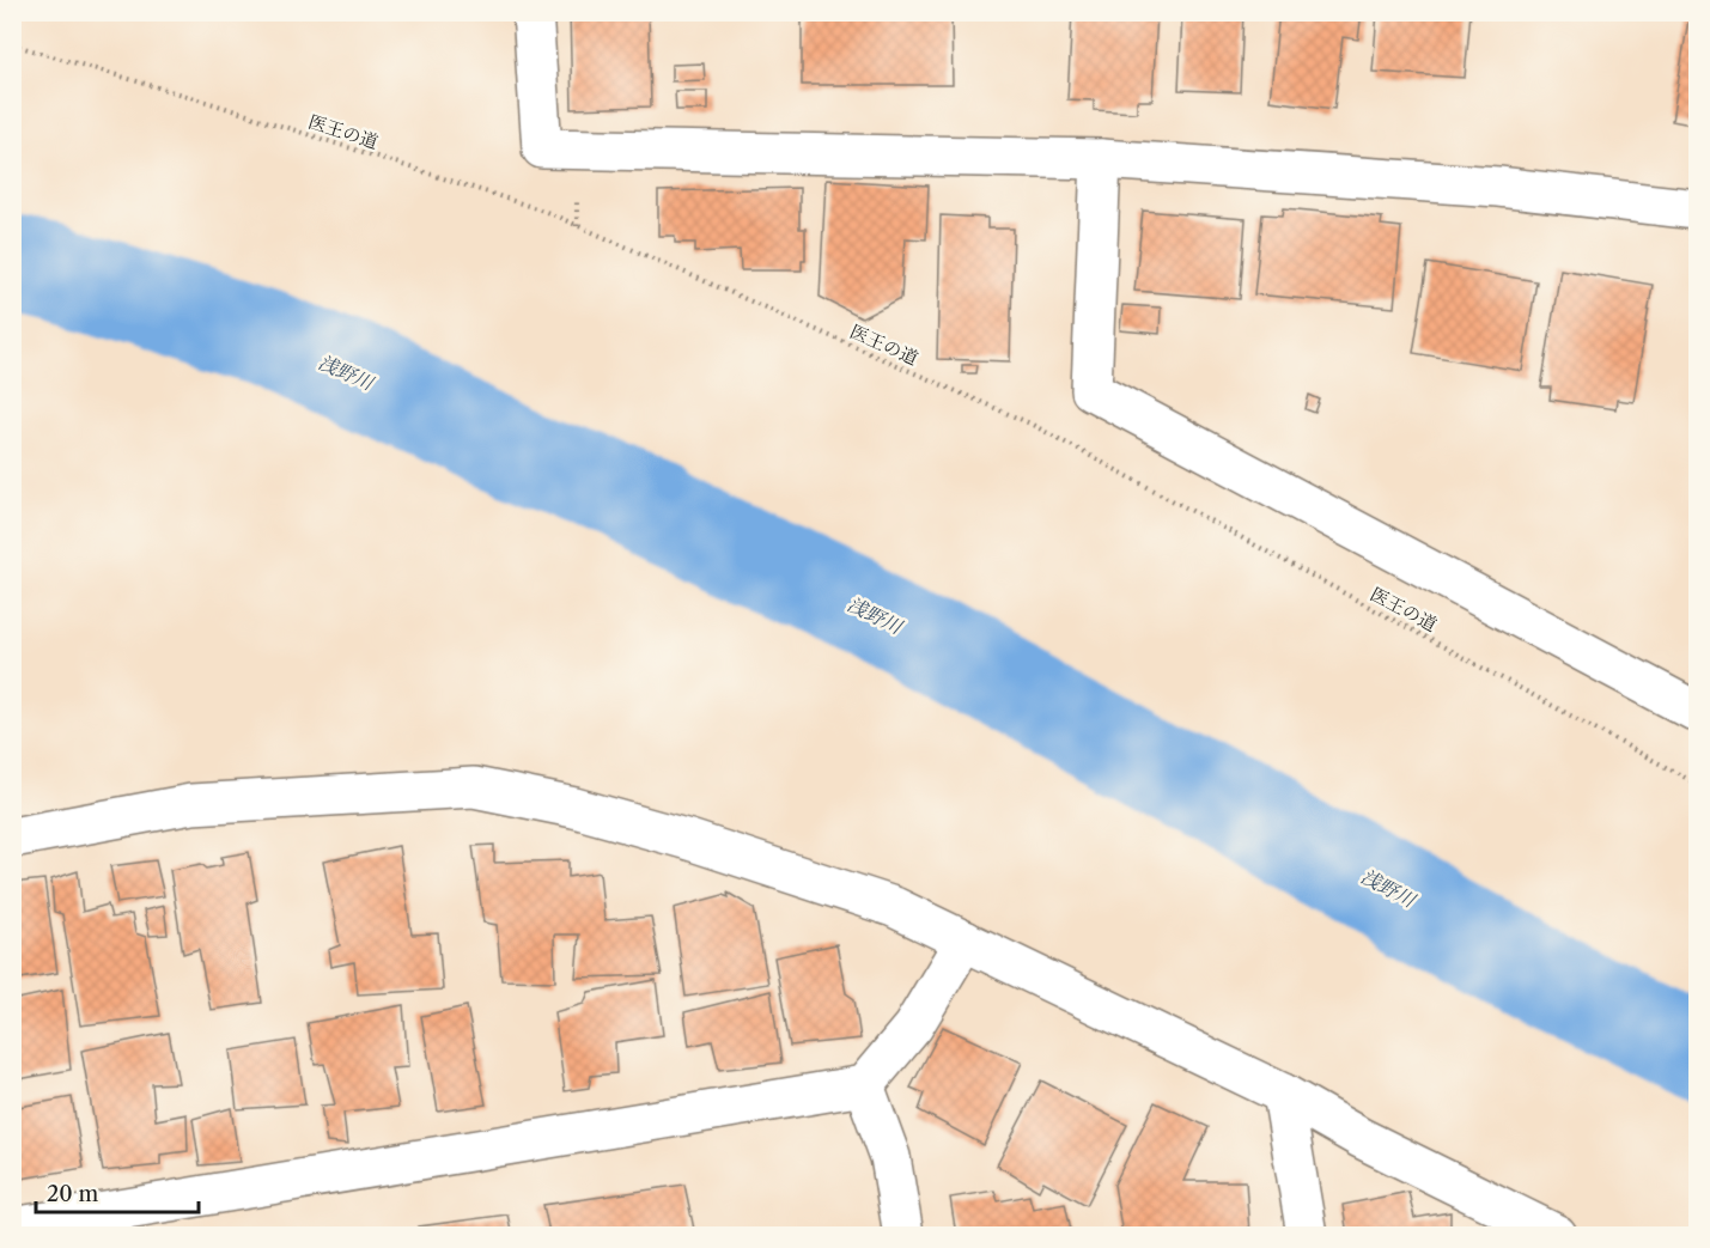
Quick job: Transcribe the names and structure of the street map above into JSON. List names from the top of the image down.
{
  "streets": {
    "path": ["医王の道"]
  },
  "water": ["浅野川"],
  "scale_bar": "20 m"
}
